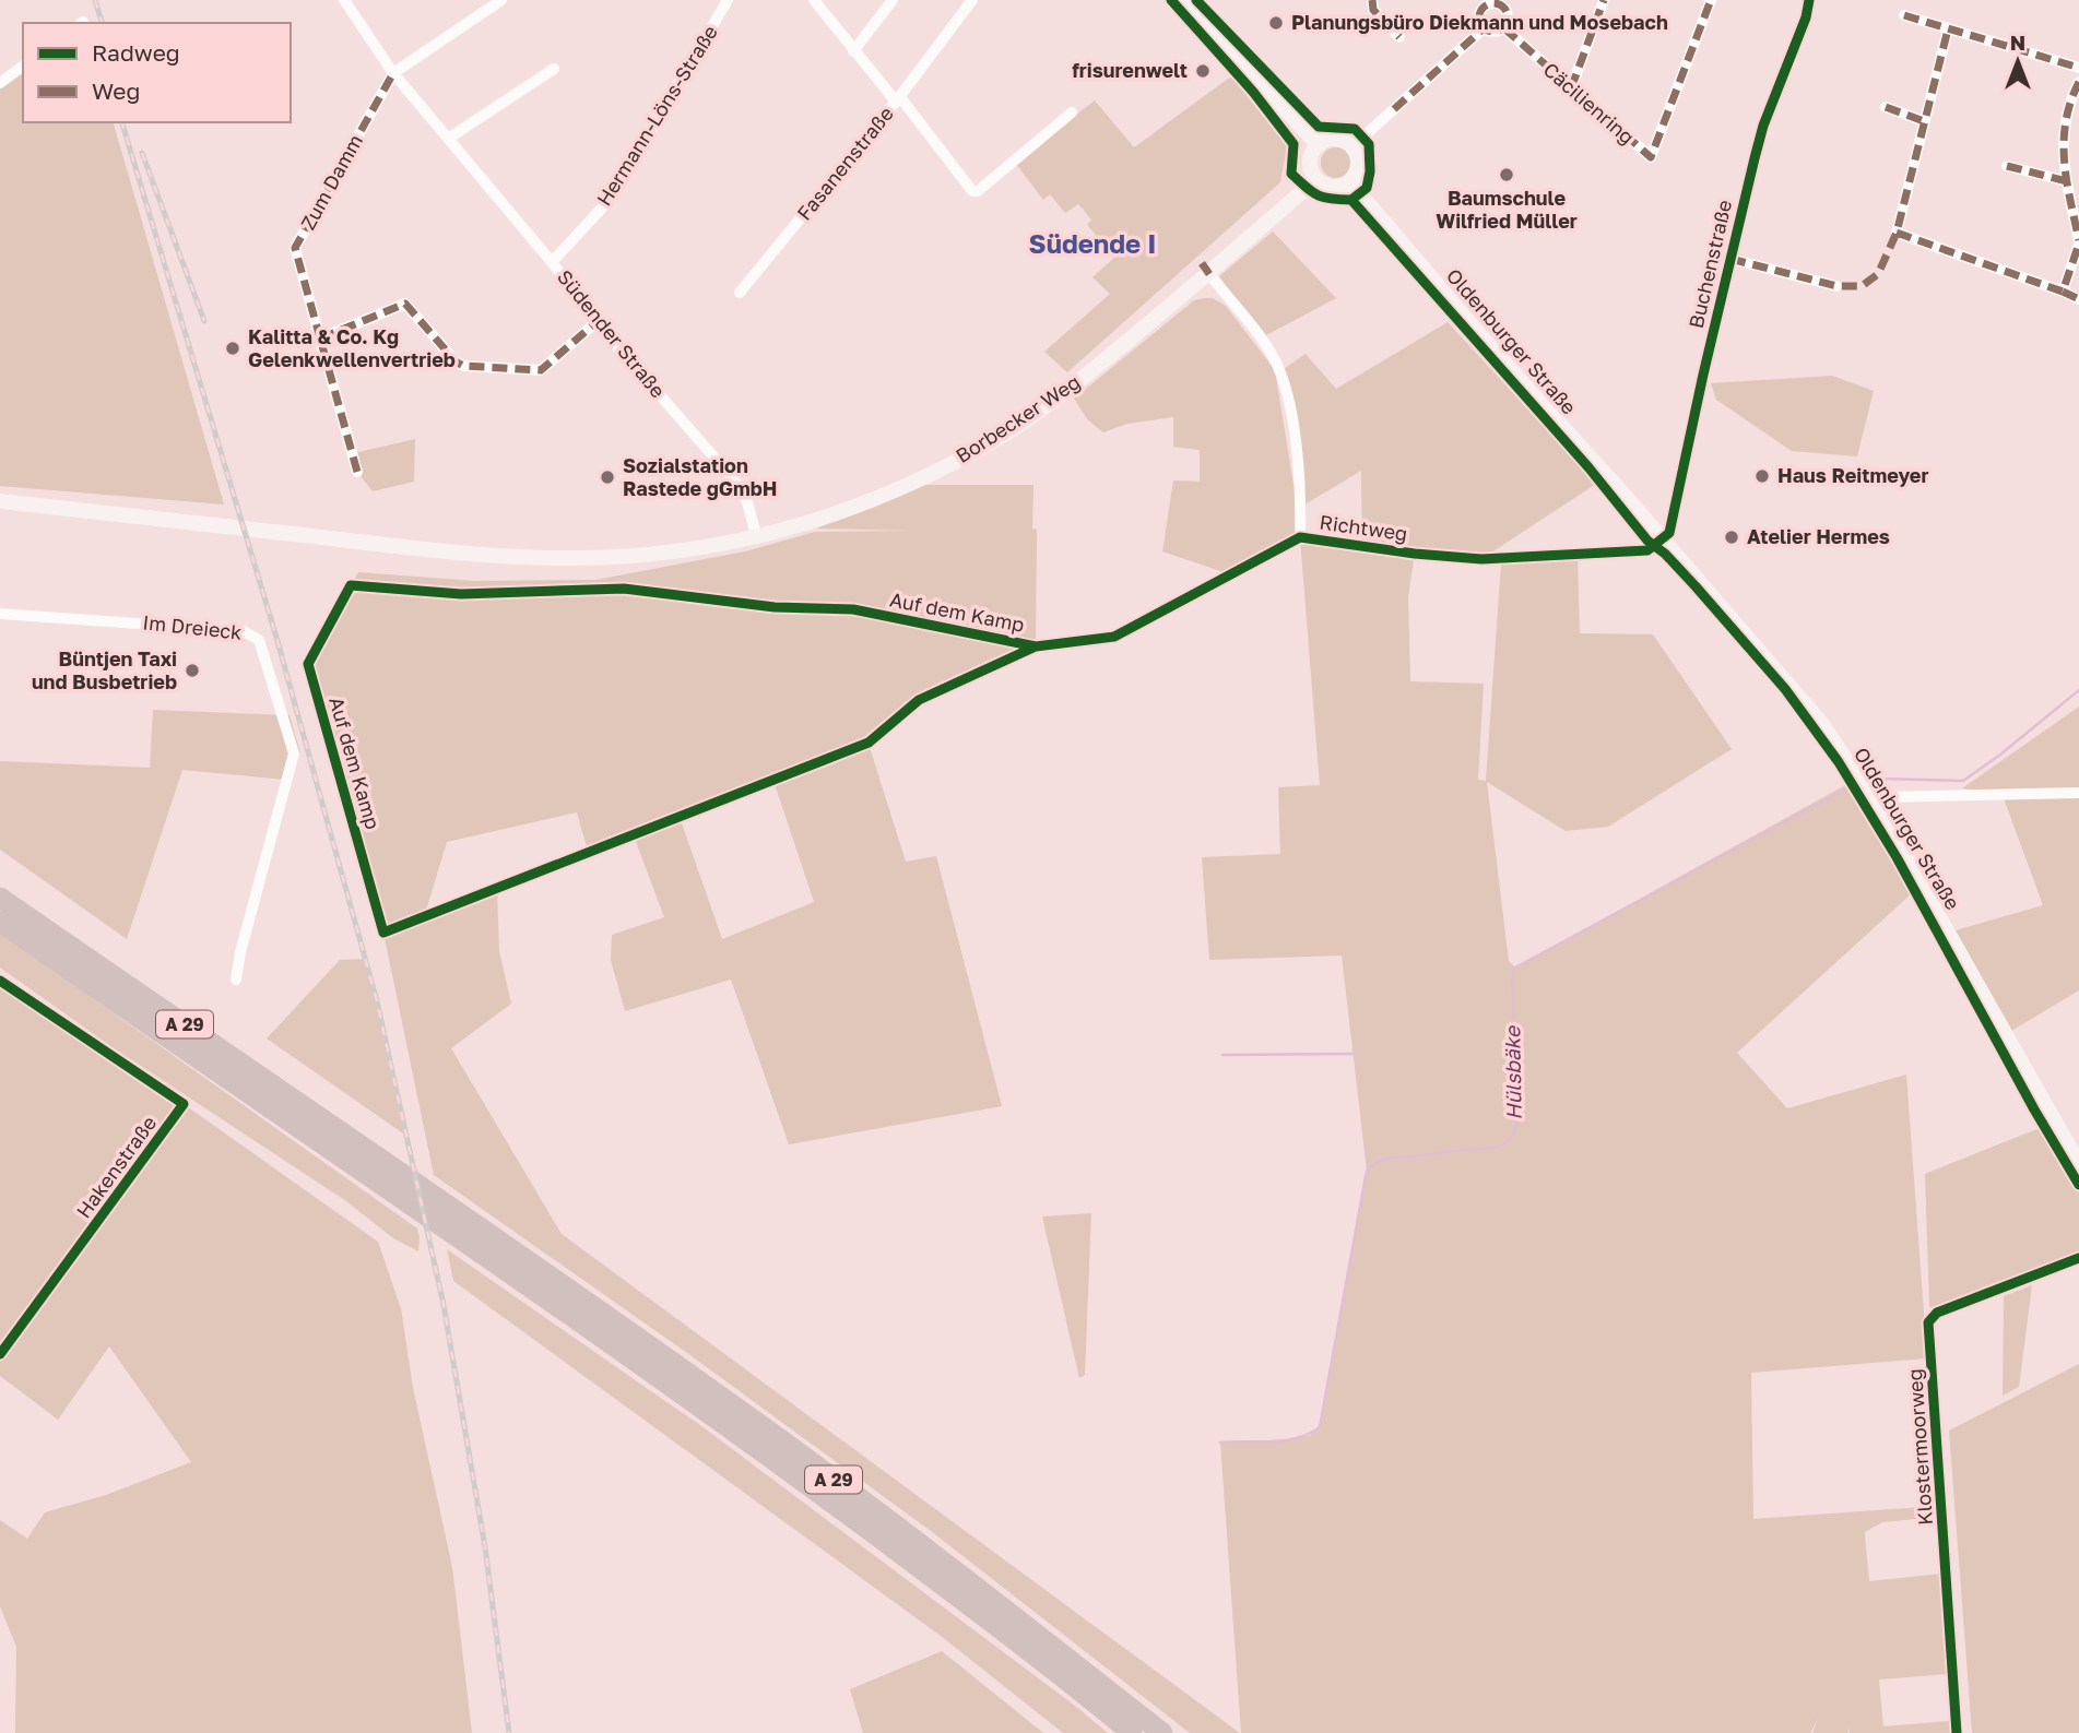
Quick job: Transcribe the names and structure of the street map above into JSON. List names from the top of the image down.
{
  "streets": {
    "highway": ["A 29"],
    "street": [
      "Cäcilienring",
      "Hermann-Löns-Straße",
      "Fasanenstraße",
      "Zum Damm",
      "Buchenstraße",
      "Südender Straße",
      "Oldenburger Straße",
      "Borbecker Weg",
      "Richtweg",
      "Auf dem Kamp",
      "Im Dreieck",
      "Hakenstraße",
      "Klostermoorweg"
    ]
  },
  "crossings": [
    ["Hermann-Löns-Straße", "Südender Straße"],
    ["Zum Damm", "Südender Straße"],
    ["Buchenstraße", "Oldenburger Straße"],
    ["Buchenstraße", "Richtweg"],
    ["Südender Straße", "Borbecker Weg"],
    ["Oldenburger Straße", "Borbecker Weg"],
    ["Oldenburger Straße", "Richtweg"],
    ["Richtweg", "Auf dem Kamp"]
  ],
  "districts": ["Südende I"],
  "water": ["Hülsbäke"],
  "places": [
    "Planungsbüro Diekmann und Mosebach",
    "frisurenwelt",
    "Baumschule Wilfried Müller",
    "Kalitta & Co. Kg Gelenkwellenvertrieb",
    "Haus Reitmeyer",
    "Sozialstation Rastede gGmbH",
    "Atelier Hermes",
    "Büntjen Taxi und Busbetrieb"
  ],
  "legend": ["Radweg", "Weg"],
  "north": "top"
}
